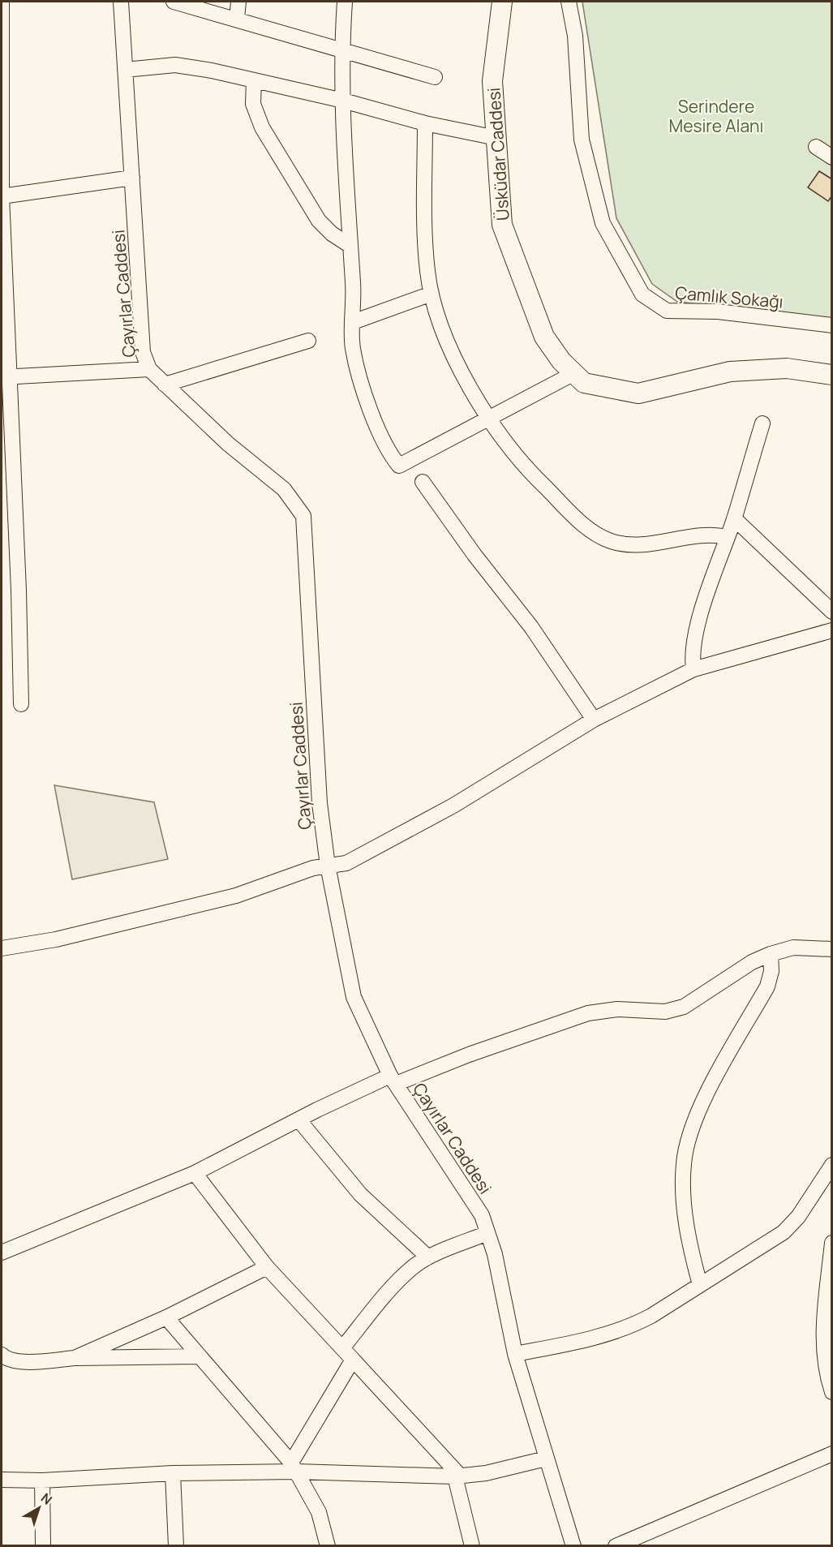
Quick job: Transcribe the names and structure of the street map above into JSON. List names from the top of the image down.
{
  "streets": {
    "main road": ["Üsküdar Caddesi"],
    "street": ["Çayırlar Caddesi", "Çamlık Sokağı"]
  },
  "parks": ["Serindere Mesire Alanı"],
  "north": "top right"
}
